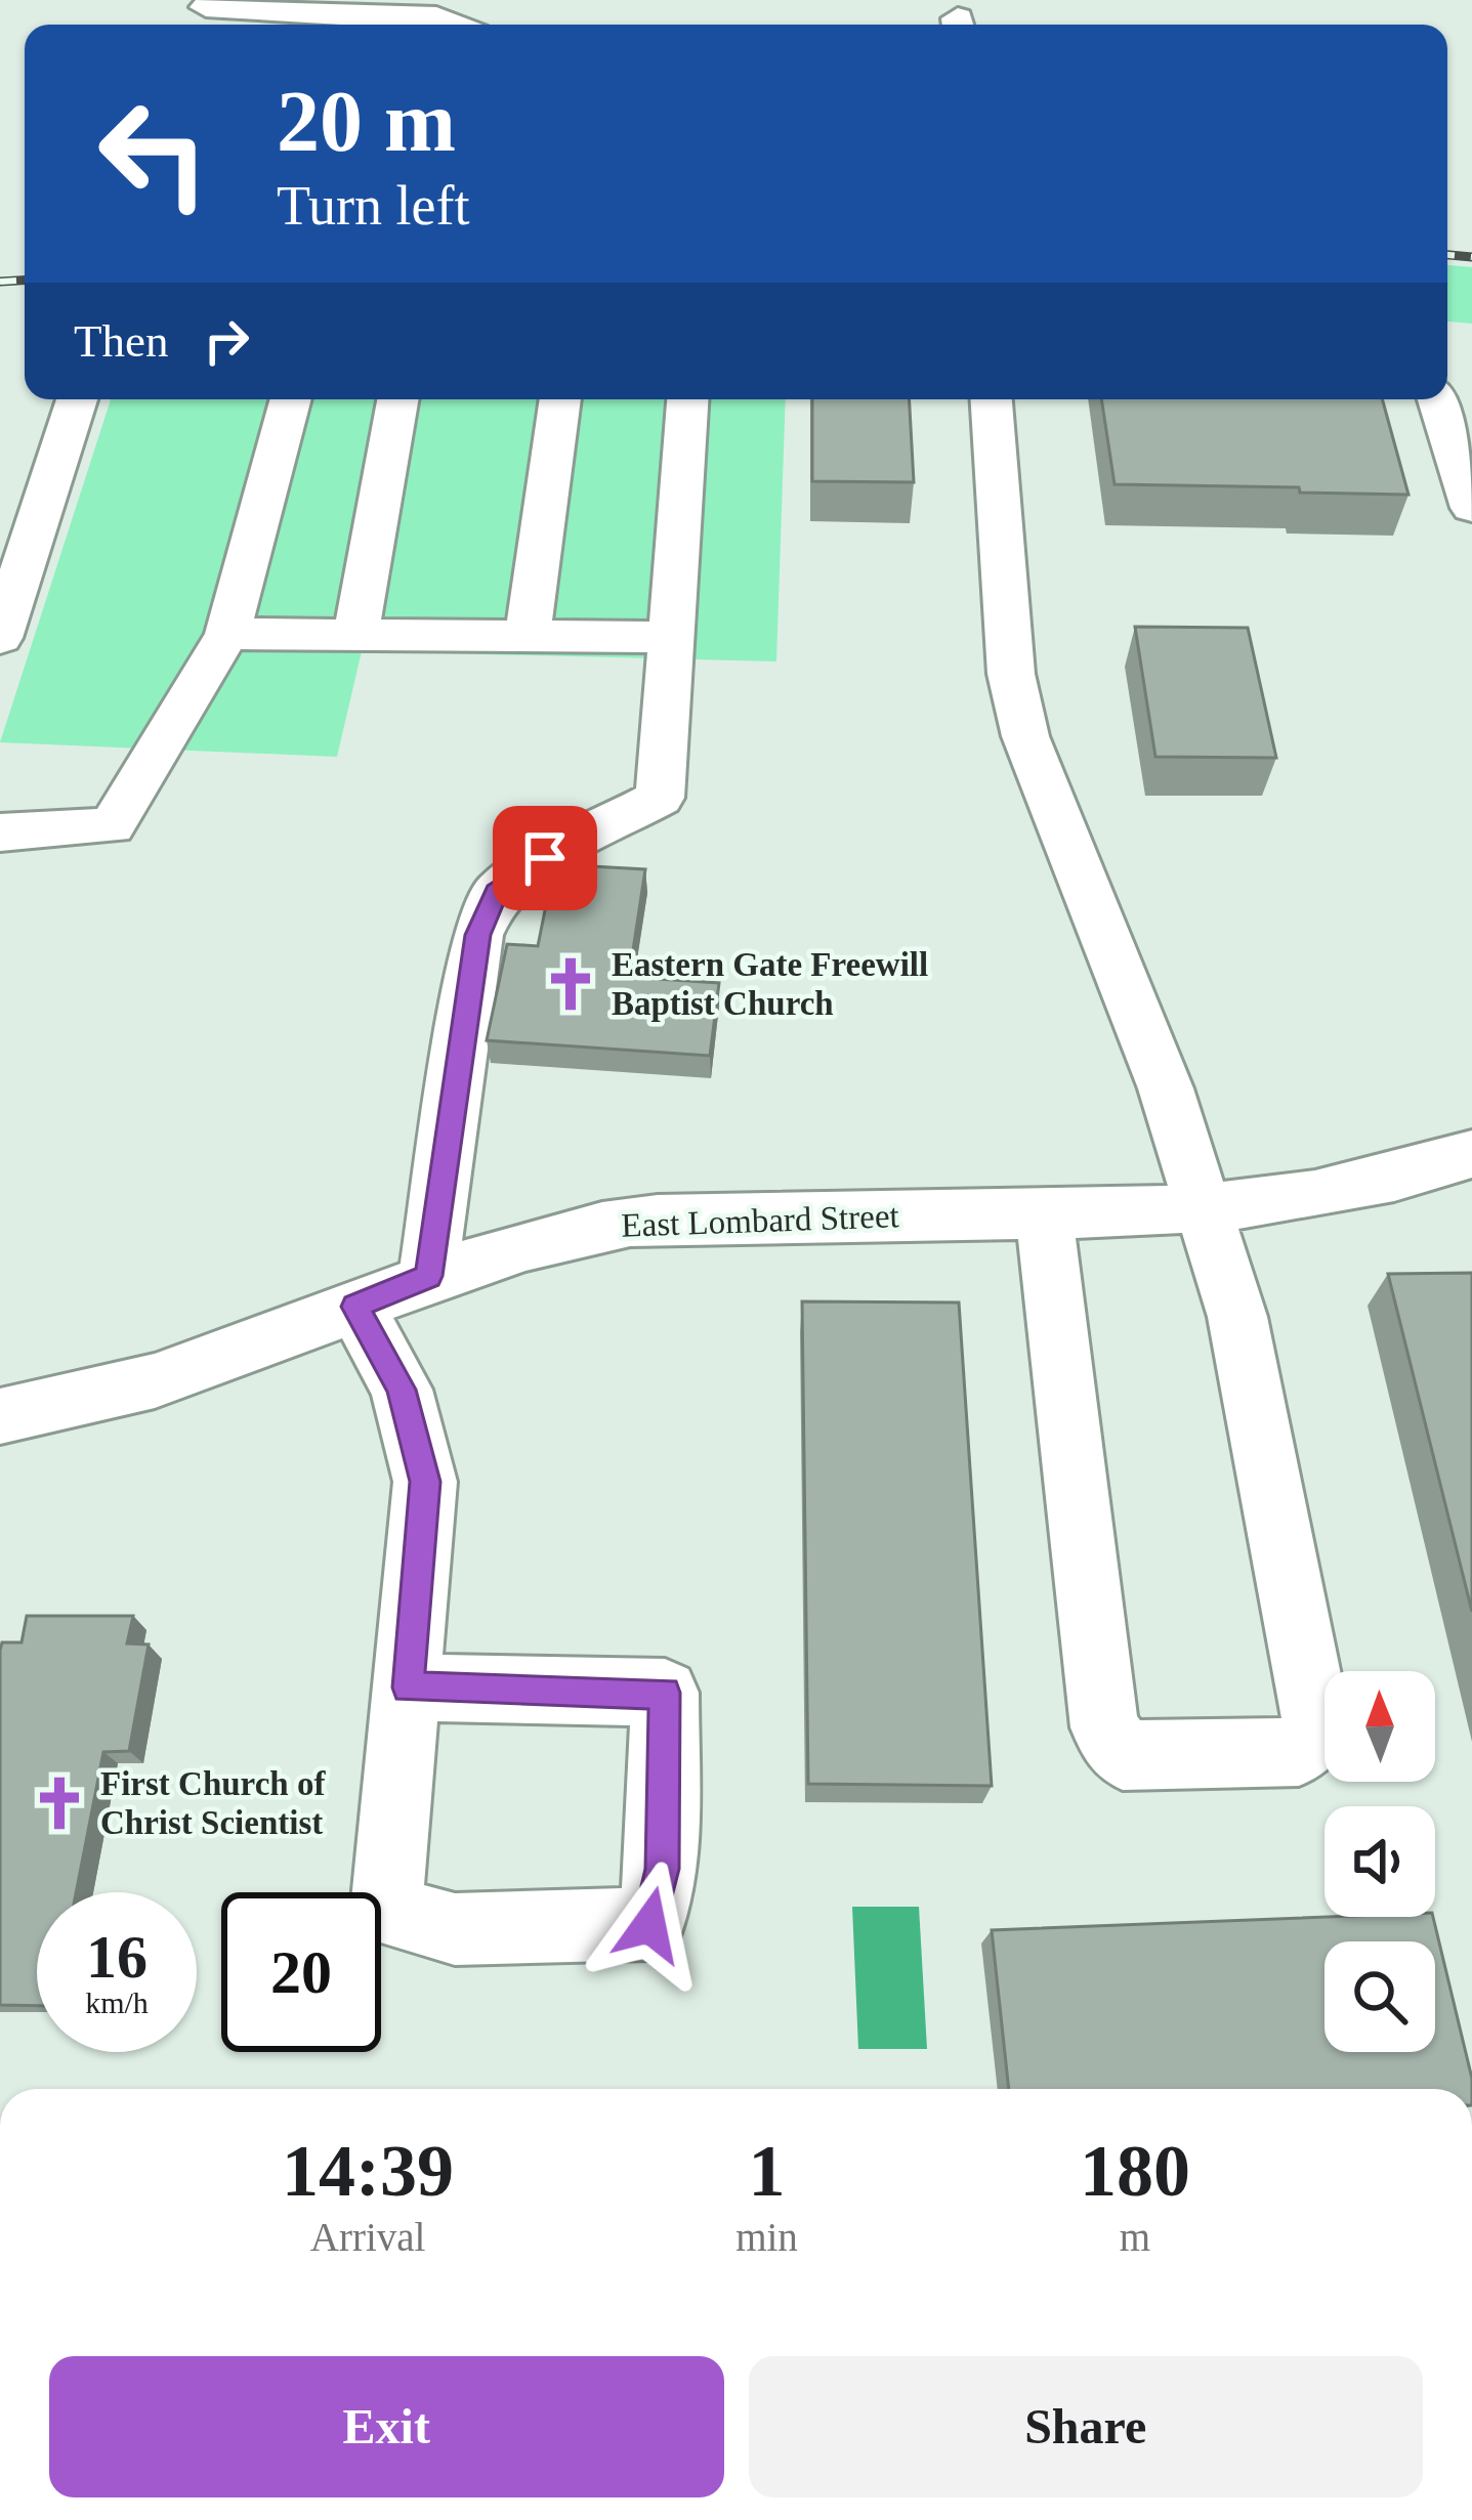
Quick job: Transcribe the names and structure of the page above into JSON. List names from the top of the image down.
{
  "streets": {
    "street": ["East Lombard Street"]
  },
  "places": {
    "church": ["Eastern Gate Freewill Baptist Church", "First Church of Christ Scientist"]
  },
  "north": "top",
  "page": {
    "turn": ["20 m", "Turn left"],
    "then": "Then",
    "speed": "16 km/h",
    "limit": "20",
    "eta": [
      "14:39",
      "Arrival",
      "1",
      "min",
      "180",
      "m"
    ],
    "buttons": ["Exit", "Share"]
  }
}
